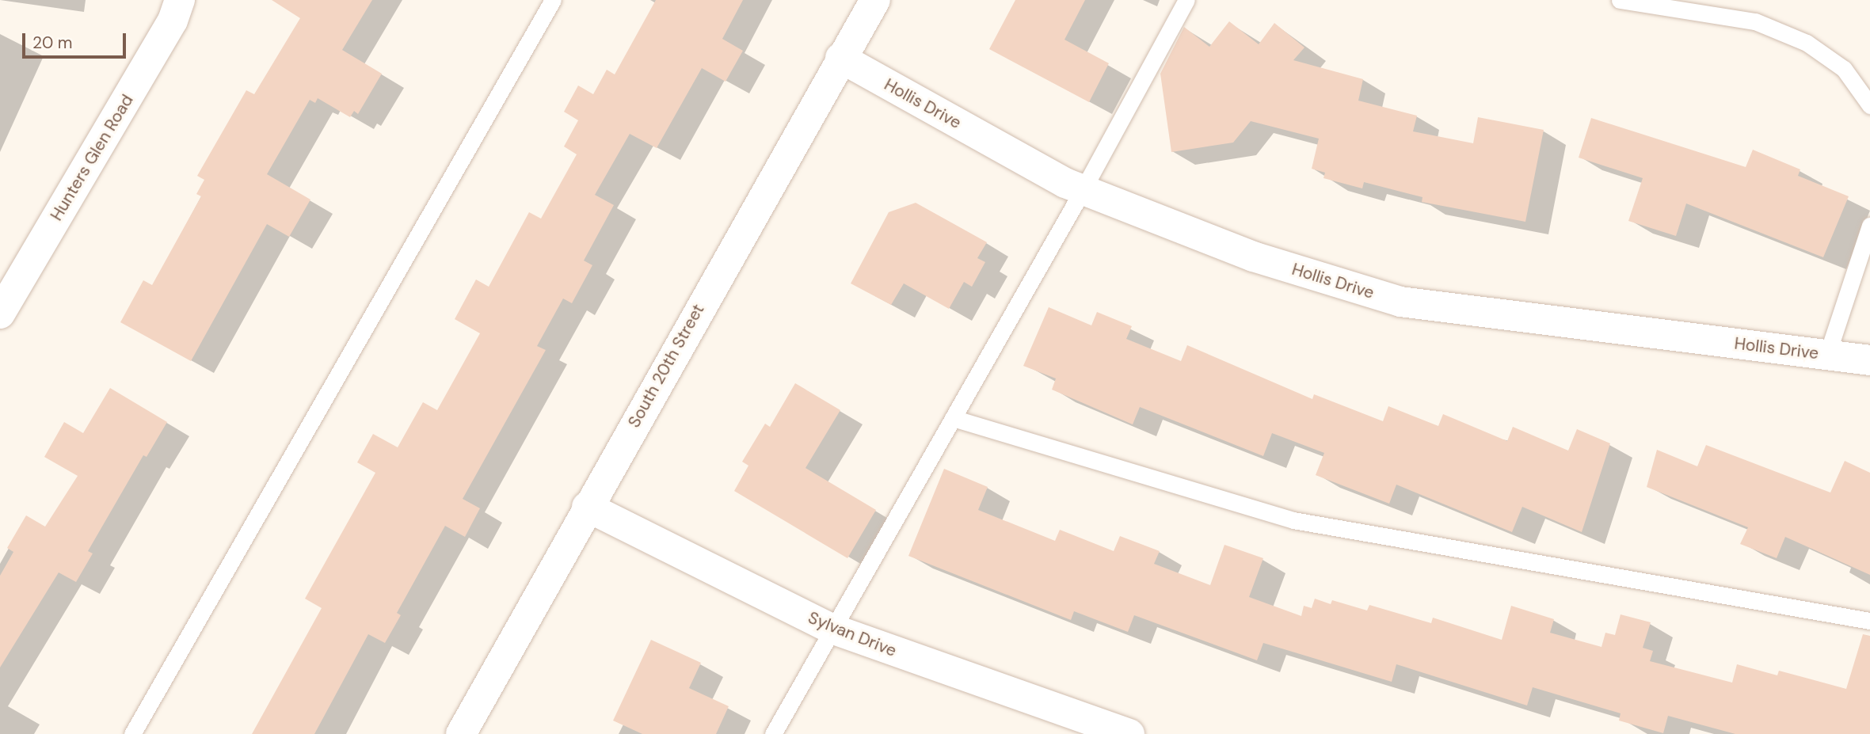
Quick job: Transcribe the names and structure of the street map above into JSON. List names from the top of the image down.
{
  "streets": {
    "street": [
      "Hollis Drive",
      "Hunters Glen Road",
      "South 20th Street",
      "Sylvan Drive"
    ]
  },
  "crossings": [
    ["Hollis Drive", "South 20th Street"],
    ["South 20th Street", "Sylvan Drive"]
  ],
  "scale_bar": "20 m"
}
